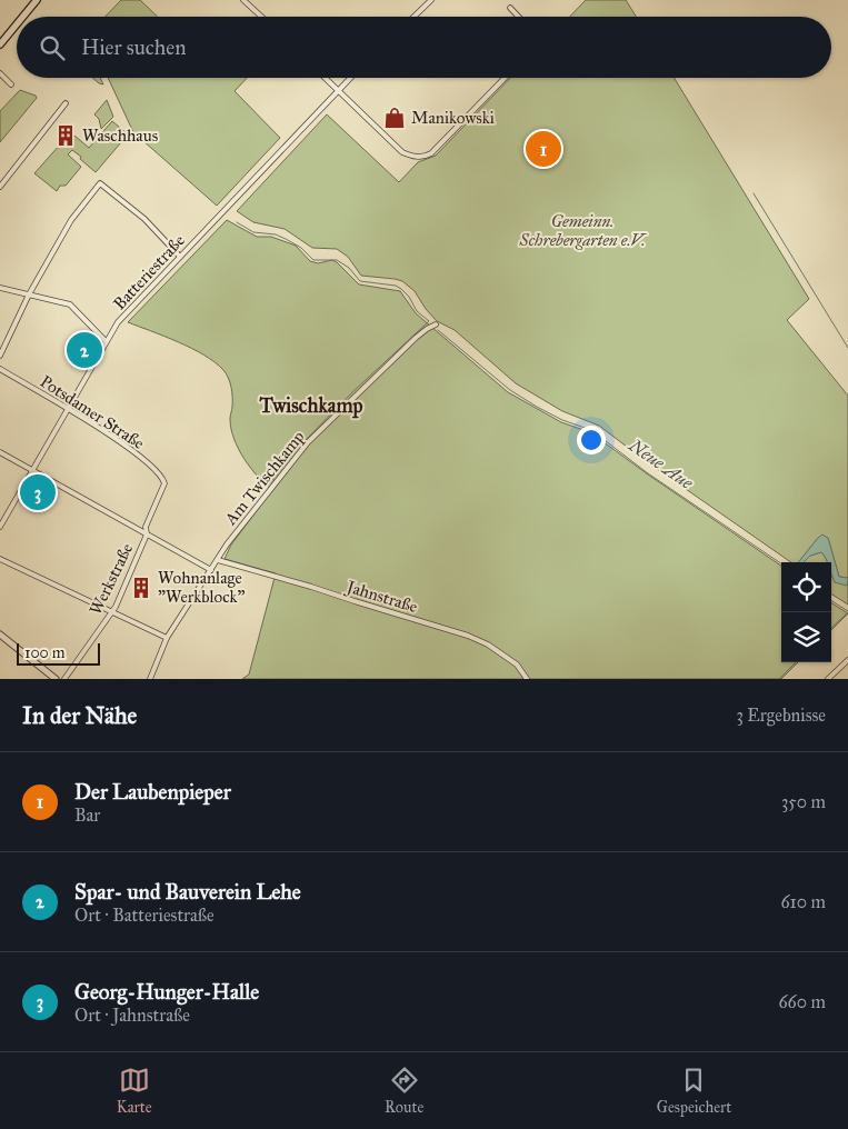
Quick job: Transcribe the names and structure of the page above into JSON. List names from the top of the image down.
{
  "streets": {
    "street": [
      "Batteriestraße",
      "Potsdamer Straße",
      "Am Twischkamp",
      "Werkstraße",
      "Jahnstraße"
    ]
  },
  "crossings": [
    ["Batteriestraße", "Potsdamer Straße"],
    ["Potsdamer Straße", "Werkstraße"],
    ["Am Twischkamp", "Jahnstraße"]
  ],
  "districts": ["Twischkamp"],
  "water": ["Neue Aue"],
  "parks": ["Gemeinn. Schrebergarten e.V."],
  "places": {
    "shop": ["Manikowski"],
    "building": ["Waschhaus", "Wohnanlage \"Werkblock\""]
  },
  "scale_bar": "100 m",
  "page": {
    "search": "Hier suchen",
    "pins": ["1", "2", "3"],
    "scale": "100 m",
    "heading": ["In der Nähe", "3 Ergebnisse"],
    "list": [
      {
        "mark": "1",
        "name": "Der Laubenpieper",
        "note": "Bar",
        "value": "350 m"
      },
      {
        "mark": "2",
        "name": "Spar- und Bauverein Lehe",
        "note": "Ort · Batteriestraße",
        "value": "610 m"
      },
      {
        "mark": "3",
        "name": "Georg-Hunger-Halle",
        "note": "Ort · Jahnstraße",
        "value": "660 m"
      }
    ],
    "nav": ["Karte", "Route", "Gespeichert"]
  }
}
